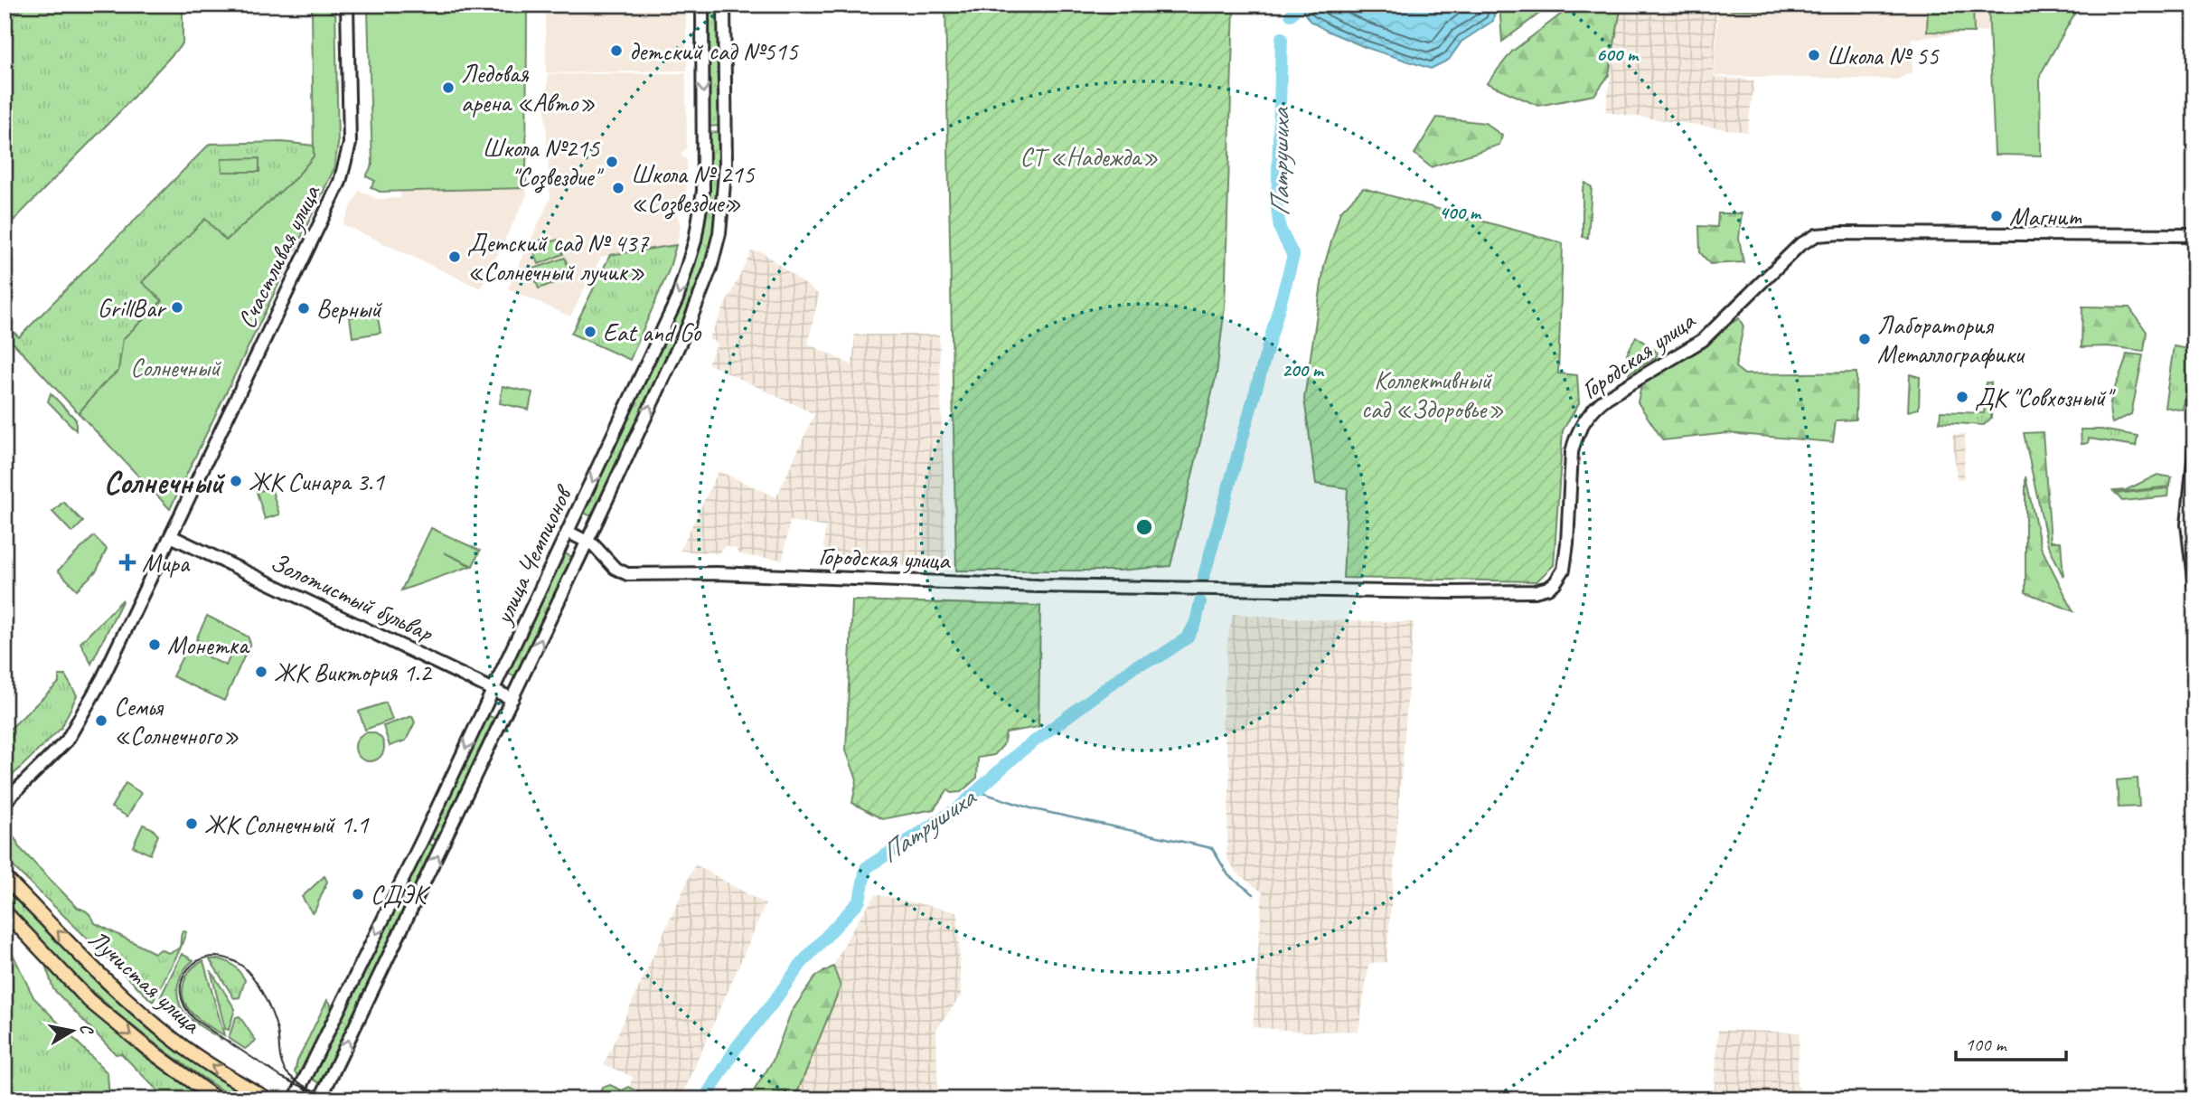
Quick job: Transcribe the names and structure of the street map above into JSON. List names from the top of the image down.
{
  "streets": {
    "main road": ["Лучистая улица"],
    "street": [
      "Счастливая улица",
      "Городская улица",
      "улица Чемпионов",
      "Золотистый бульвар"
    ]
  },
  "crossings": [
    ["Счастливая улица", "Золотистый бульвар"],
    ["Городская улица", "улица Чемпионов"],
    ["улица Чемпионов", "Золотистый бульвар"]
  ],
  "districts": ["Солнечный"],
  "water": ["Патрушиха"],
  "parks": ["СТ «Надежда»", "Солнечный", "Коллективный сад «Здоровье»"],
  "places": {
    "other": [
      "детский сад №515",
      "Школа № 55",
      "Ледовая арена «Авто»",
      "Школа №215 \"Созвездие\"",
      "Школа № 215 «Созвездие»",
      "Магнит",
      "Детский сад № 437 «Солнечный лучик»",
      "GrillBar",
      "Верный",
      "Eat and Go",
      "Лаборатория Металлографики",
      "ДК \"Совхозный\"",
      "ЖК Синара 3.1",
      "Монетка",
      "ЖК Виктория 1.2",
      "Семья «Солнечного»",
      "ЖК Солнечный 1.1",
      "СДЭК"
    ],
    "health": ["Мира"]
  },
  "scale_bar": "100 m",
  "north": "right",
  "rings": ["600 m", "400 m", "200 m"]
}
